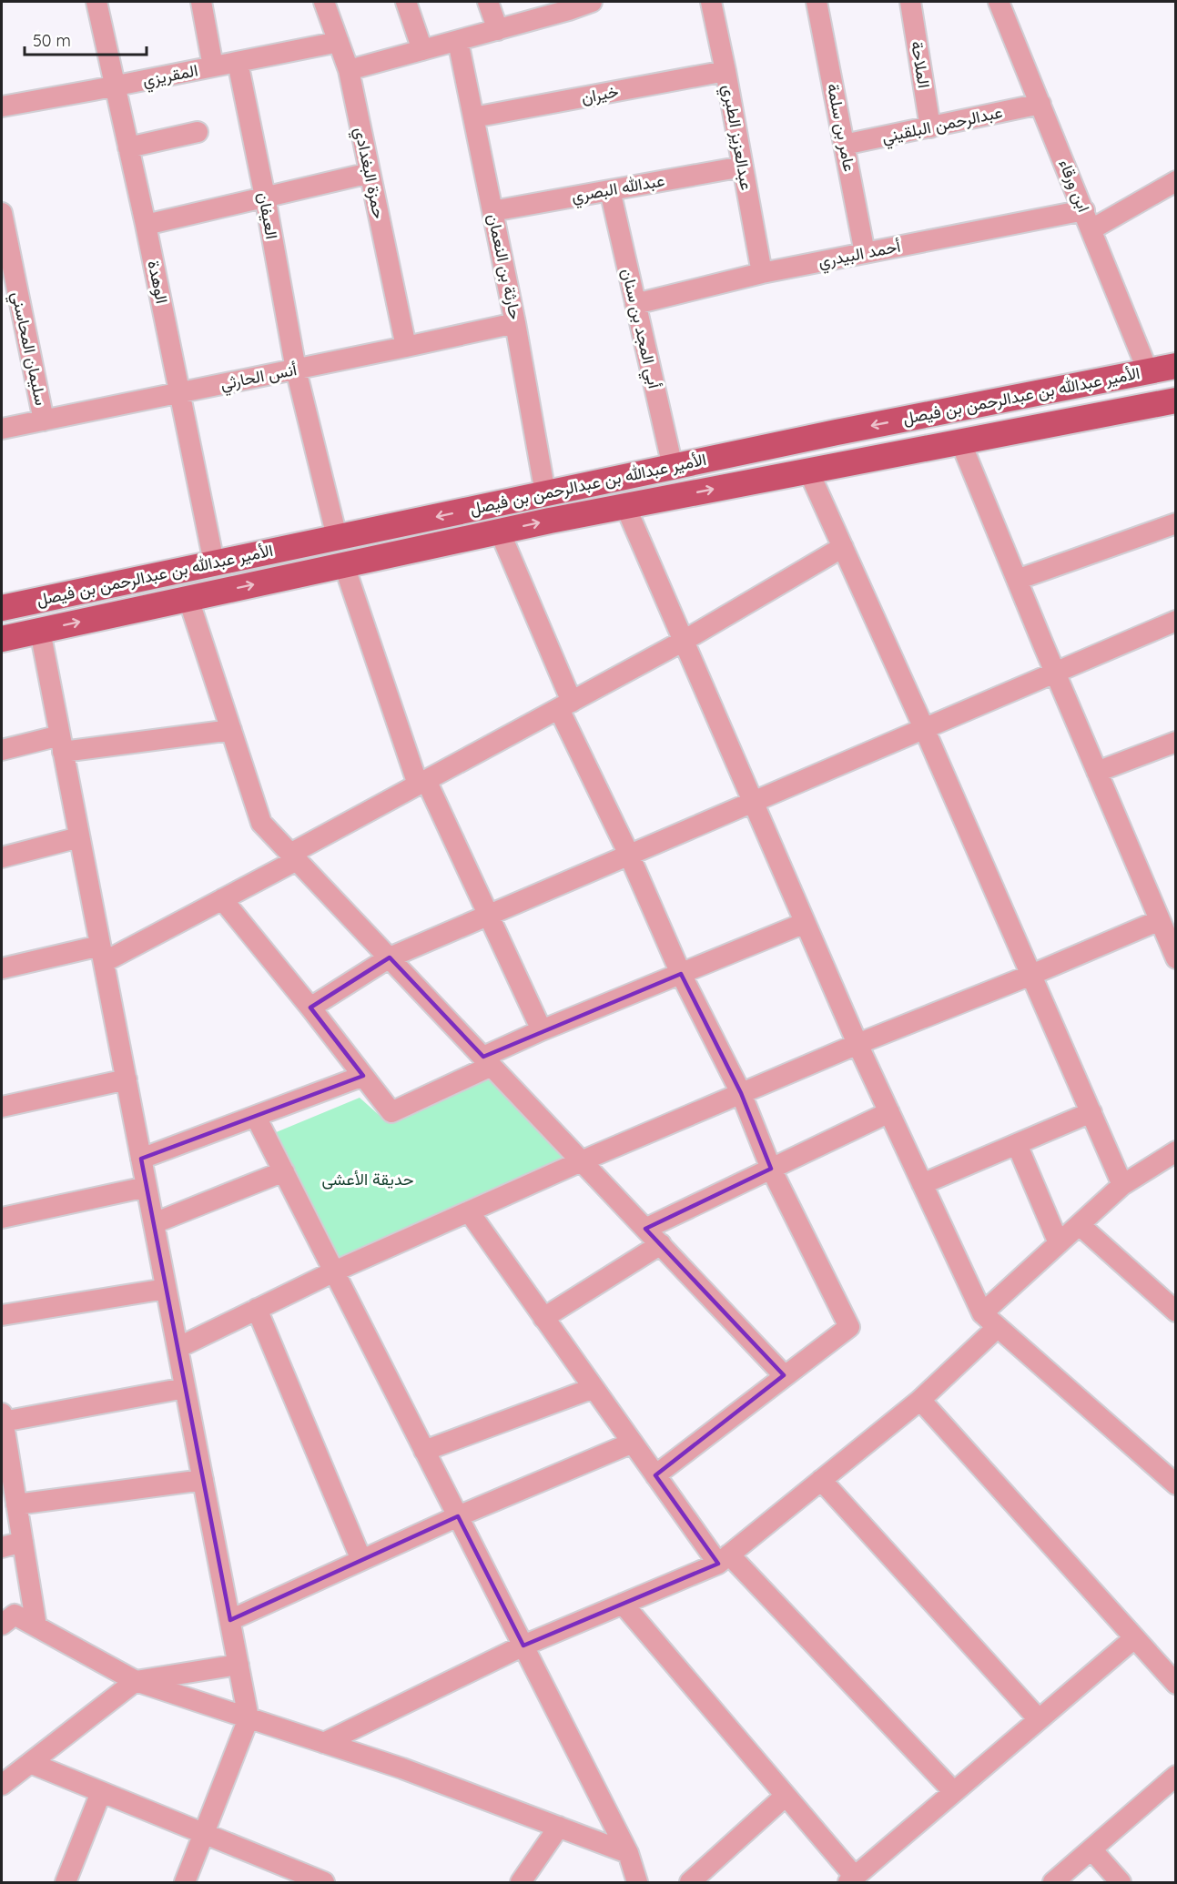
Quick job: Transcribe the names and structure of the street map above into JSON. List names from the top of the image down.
{
  "streets": {
    "main road": ["الأمير عبدالله بن عبدالرحمن بن فيصل"],
    "street": [
      "الملاحة",
      "المقريزي",
      "خيران",
      "عبدالرحمن البلقيني",
      "عامر بن سلمة",
      "عبدالعزيز الطبري",
      "حمزة البغدادي",
      "ابن ورقاء",
      "عبدالله البصري",
      "العيفان",
      "أحمد البيدري",
      "حارثة بن النعمان",
      "الوهدة",
      "أبي المجد بن سنان",
      "سليمان المحاسني",
      "أنس الحارثي"
    ]
  },
  "crossings": [
    ["الملاحة", "عبدالرحمن البلقيني"],
    ["المقريزي", "حمزة البغدادي"],
    ["المقريزي", "العيفان"],
    ["المقريزي", "الوهدة"],
    ["خيران", "عبدالعزيز الطبري"],
    ["خيران", "حارثة بن النعمان"],
    ["عبدالرحمن البلقيني", "عامر بن سلمة"],
    ["عبدالرحمن البلقيني", "ابن ورقاء"],
    ["عامر بن سلمة", "أحمد البيدري"],
    ["عبدالعزيز الطبري", "عبدالله البصري"],
    ["عبدالعزيز الطبري", "أحمد البيدري"],
    ["حمزة البغدادي", "أنس الحارثي"],
    ["ابن ورقاء", "أحمد البيدري"],
    ["ابن ورقاء", "الأمير عبدالله بن عبدالرحمن بن فيصل"],
    ["عبدالله البصري", "حارثة بن النعمان"],
    ["عبدالله البصري", "أبي المجد بن سنان"],
    ["العيفان", "أنس الحارثي"],
    ["العيفان", "الأمير عبدالله بن عبدالرحمن بن فيصل"],
    ["أحمد البيدري", "أبي المجد بن سنان"],
    ["حارثة بن النعمان", "أنس الحارثي"],
    ["حارثة بن النعمان", "الأمير عبدالله بن عبدالرحمن بن فيصل"],
    ["الوهدة", "أنس الحارثي"],
    ["الوهدة", "الأمير عبدالله بن عبدالرحمن بن فيصل"],
    ["أبي المجد بن سنان", "الأمير عبدالله بن عبدالرحمن بن فيصل"],
    ["سليمان المحاسني", "أنس الحارثي"]
  ],
  "parks": ["حديقة الأعشى"],
  "scale_bar": "50 m"
}
